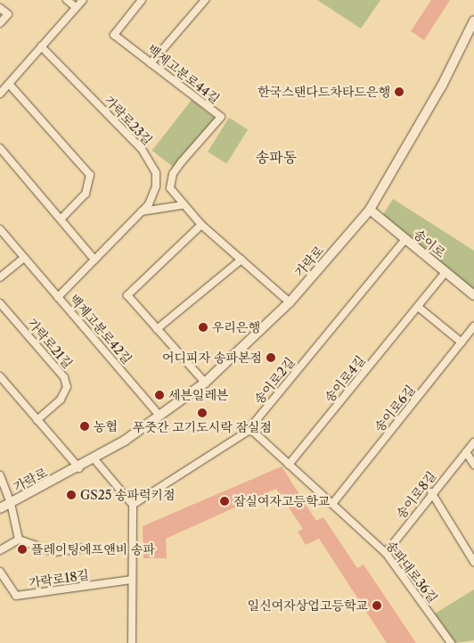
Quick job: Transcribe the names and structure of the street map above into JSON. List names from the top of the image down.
{
  "streets": {
    "street": [
      "백제고분로44길",
      "가락로23길",
      "송이로",
      "가락로",
      "백제고분로42길",
      "가락로21길",
      "송이로4길",
      "송이로2길",
      "송이로6길",
      "송이로8길",
      "송파대로36길",
      "가락로18길"
    ]
  },
  "crossings": [
    ["백제고분로44길", "가락로"],
    ["가락로23길", "백제고분로42길"],
    ["송이로", "가락로"],
    ["송이로", "송이로4길"],
    ["송이로", "송이로2길"],
    ["가락로", "백제고분로42길"],
    ["송이로4길", "송파대로36길"],
    ["송이로2길", "송파대로36길"],
    ["송이로6길", "송파대로36길"],
    ["송이로8길", "송파대로36길"]
  ],
  "districts": ["송파동"],
  "places": [
    "한국스탠다드차타드은행",
    "우리은행",
    "어디피자 송파본점",
    "세븐일레븐",
    "푸줏간 고기도시락 잠실점",
    "농협",
    "GS25 송파럭키점",
    "잠실여자고등학교",
    "플레이팅에프앤비 송파",
    "일신여자상업고등학교"
  ]
}
